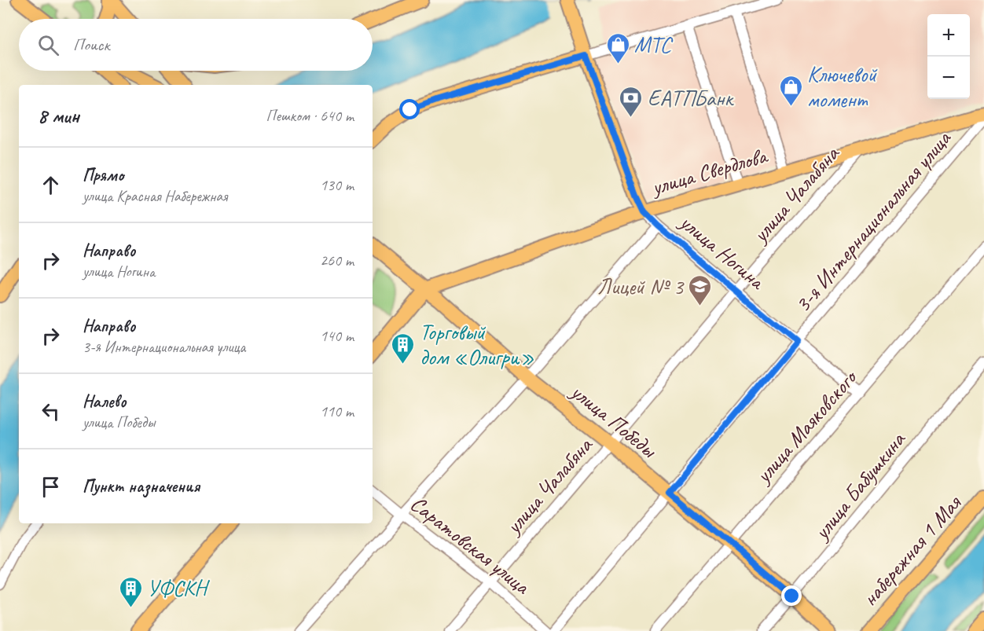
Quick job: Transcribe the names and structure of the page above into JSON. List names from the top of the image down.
{
  "streets": {
    "main road": [
      "улица Свердлова",
      "улица Ногина",
      "улица Победы",
      "набережная 1 Мая"
    ],
    "street": [
      "улица Чалабяна",
      "3-я Интернациональная улица",
      "улица Маяковского",
      "улица Бабушкина",
      "Саратовская улица"
    ]
  },
  "crossings": [
    ["улица Свердлова", "улица Чалабяна"],
    ["улица Свердлова", "улица Ногина"],
    ["улица Свердлова", "улица Победы"],
    ["улица Чалабяна", "улица Ногина"],
    ["улица Чалабяна", "улица Победы"],
    ["улица Чалабяна", "Саратовская улица"],
    ["3-я Интернациональная улица", "улица Ногина"],
    ["3-я Интернациональная улица", "улица Победы"],
    ["улица Ногина", "улица Маяковского"],
    ["улица Победы", "улица Маяковского"],
    ["улица Победы", "улица Бабушкина"]
  ],
  "places": {
    "shop": ["МТС", "Ключевой момент"],
    "bank": ["ЕАТПБанк"],
    "school or university": ["Лицей № 3"],
    "building": ["Торговый дом «Олигри»", "УФСКН"]
  },
  "page": {
    "map_buttons": ["+", "−"],
    "search": "Поиск",
    "heading": ["8 мин", "Пешком · 640 m"],
    "list": [
      ["Прямо", "улица Красная Набережная", "130 m"],
      ["Направо", "улица Ногина", "260 m"],
      ["Направо", "3-я Интернациональная улица", "140 m"],
      ["Налево", "улица Победы", "110 m"],
      "Пункт назначения"
    ]
  }
}
